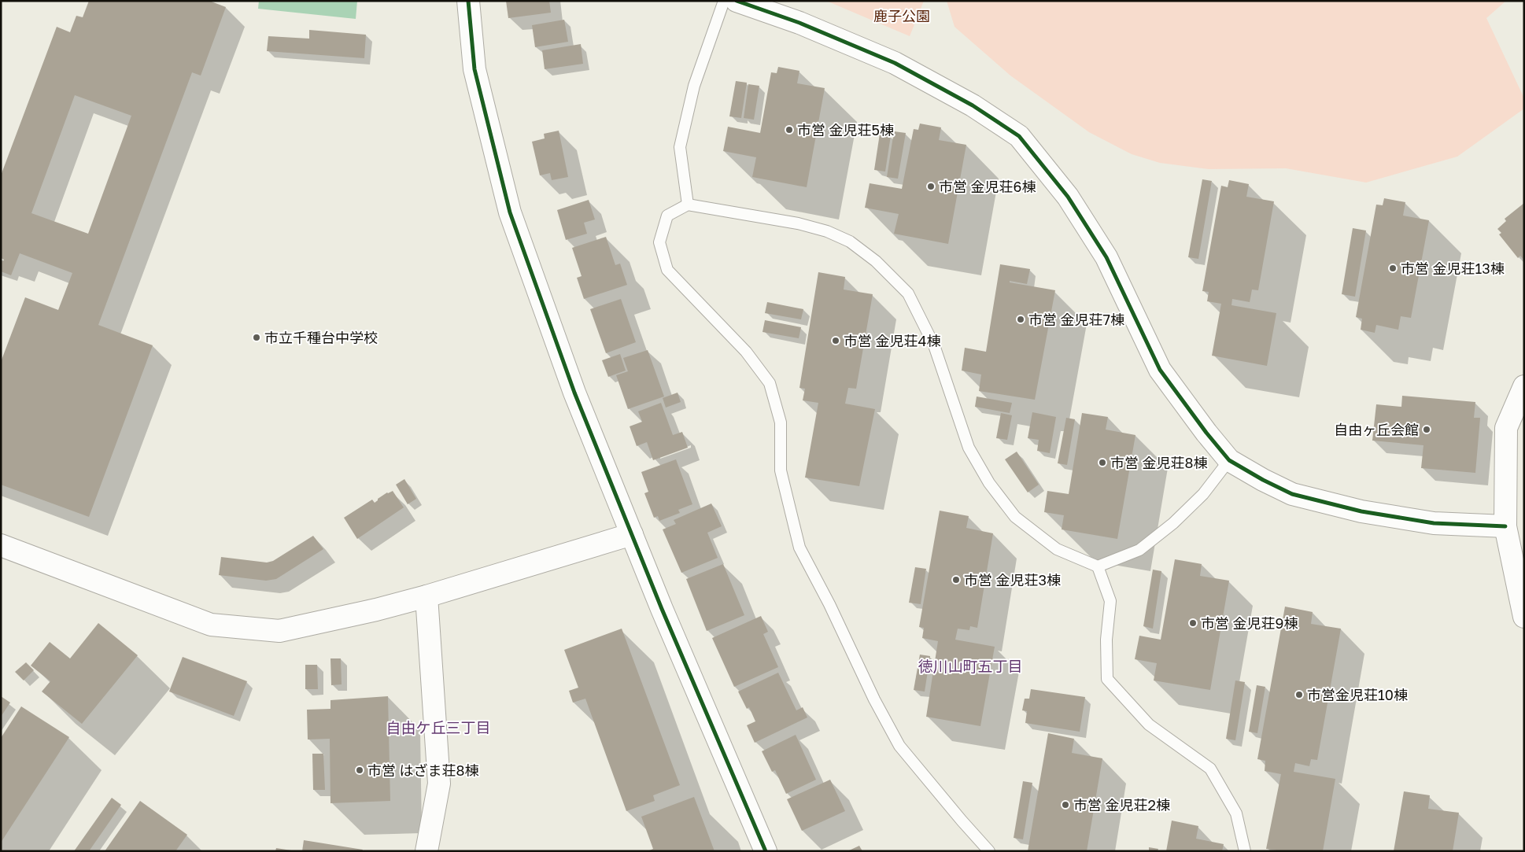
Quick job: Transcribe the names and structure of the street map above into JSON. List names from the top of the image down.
{
  "districts": ["徳川山町五丁目", "自由ケ丘三丁目"],
  "parks": ["鹿子公園"],
  "places": [
    "市営 金児荘5棟",
    "市営 金児荘6棟",
    "市営 金児荘13棟",
    "市営 金児荘7棟",
    "市立千種台中学校",
    "市営 金児荘4棟",
    "自由ヶ丘会館",
    "市営 金児荘8棟",
    "市営 金児荘3棟",
    "市営 金児荘9棟",
    "市営金児荘10棟",
    "市営 はざま荘8棟",
    "市営 金児荘2棟"
  ]
}
